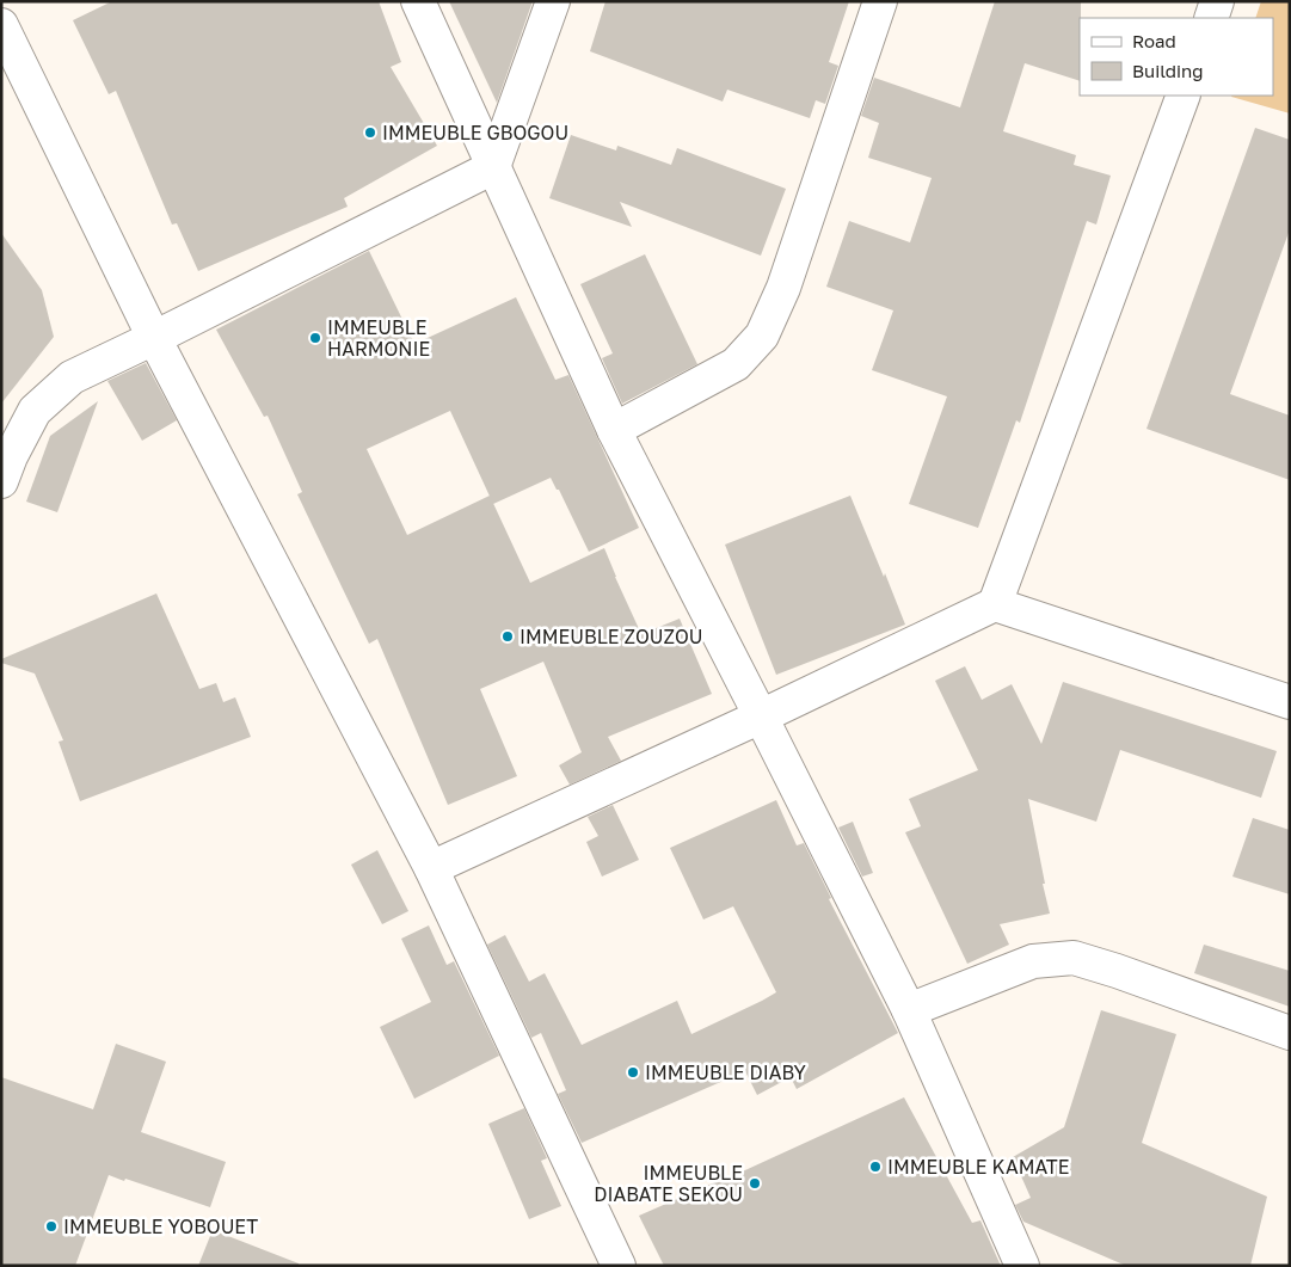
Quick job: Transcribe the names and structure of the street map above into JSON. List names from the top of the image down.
{
  "places": [
    "IMMEUBLE GBOGOU",
    "IMMEUBLE HARMONIE",
    "IMMEUBLE ZOUZOU",
    "IMMEUBLE DIABY",
    "IMMEUBLE KAMATE",
    "IMMEUBLE DIABATE SEKOU",
    "IMMEUBLE YOBOUET"
  ],
  "legend": ["Road", "Building"]
}
